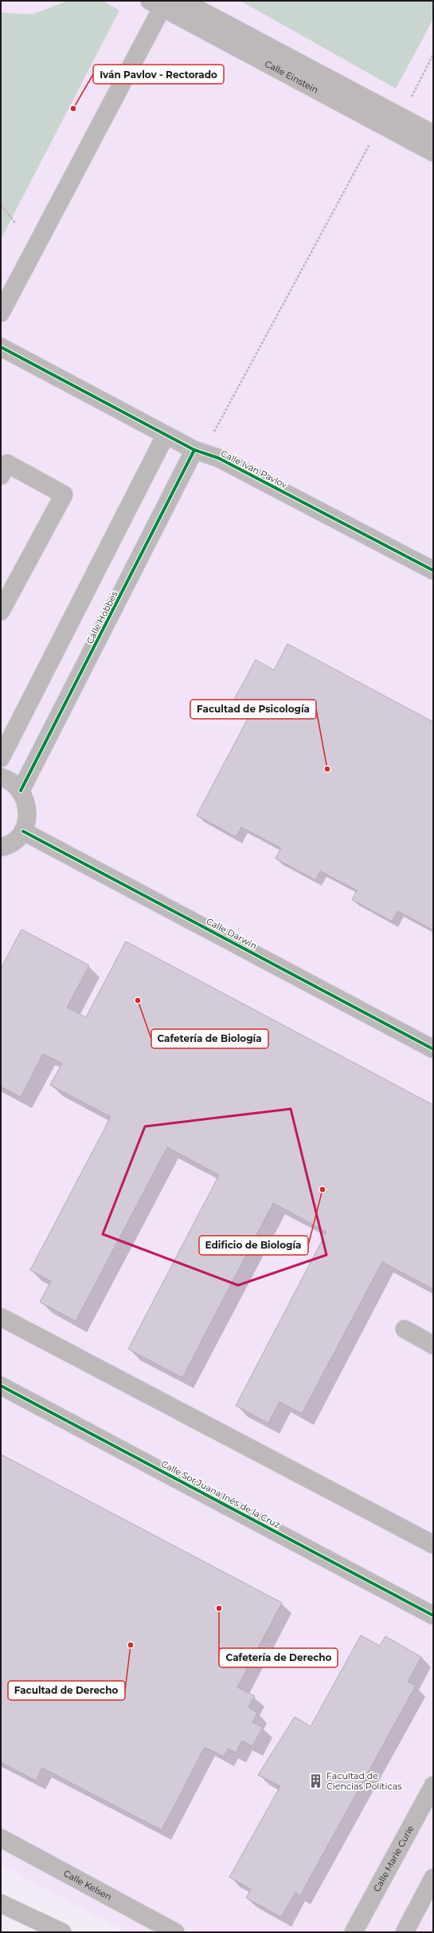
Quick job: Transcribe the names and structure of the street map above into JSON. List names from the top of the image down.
{
  "streets": {
    "street": [
      "Calle Einstein",
      "Calle Iván Pavlov",
      "Calle Hobbes",
      "Calle Darwin",
      "Calle Sor Juana Inés de la Cruz",
      "Calle Marie Curie",
      "Calle Kelsen"
    ]
  },
  "crossings": [
    ["Calle Iván Pavlov", "Calle Hobbes"]
  ],
  "places": {
    "other": [
      "Iván Pavlov - Rectorado",
      "Facultad de Psicología",
      "Cafetería de Biología",
      "Edificio de Biología",
      "Cafetería de Derecho",
      "Facultad de Derecho"
    ],
    "building": ["Facultad de Ciencias Políticas"]
  }
}
